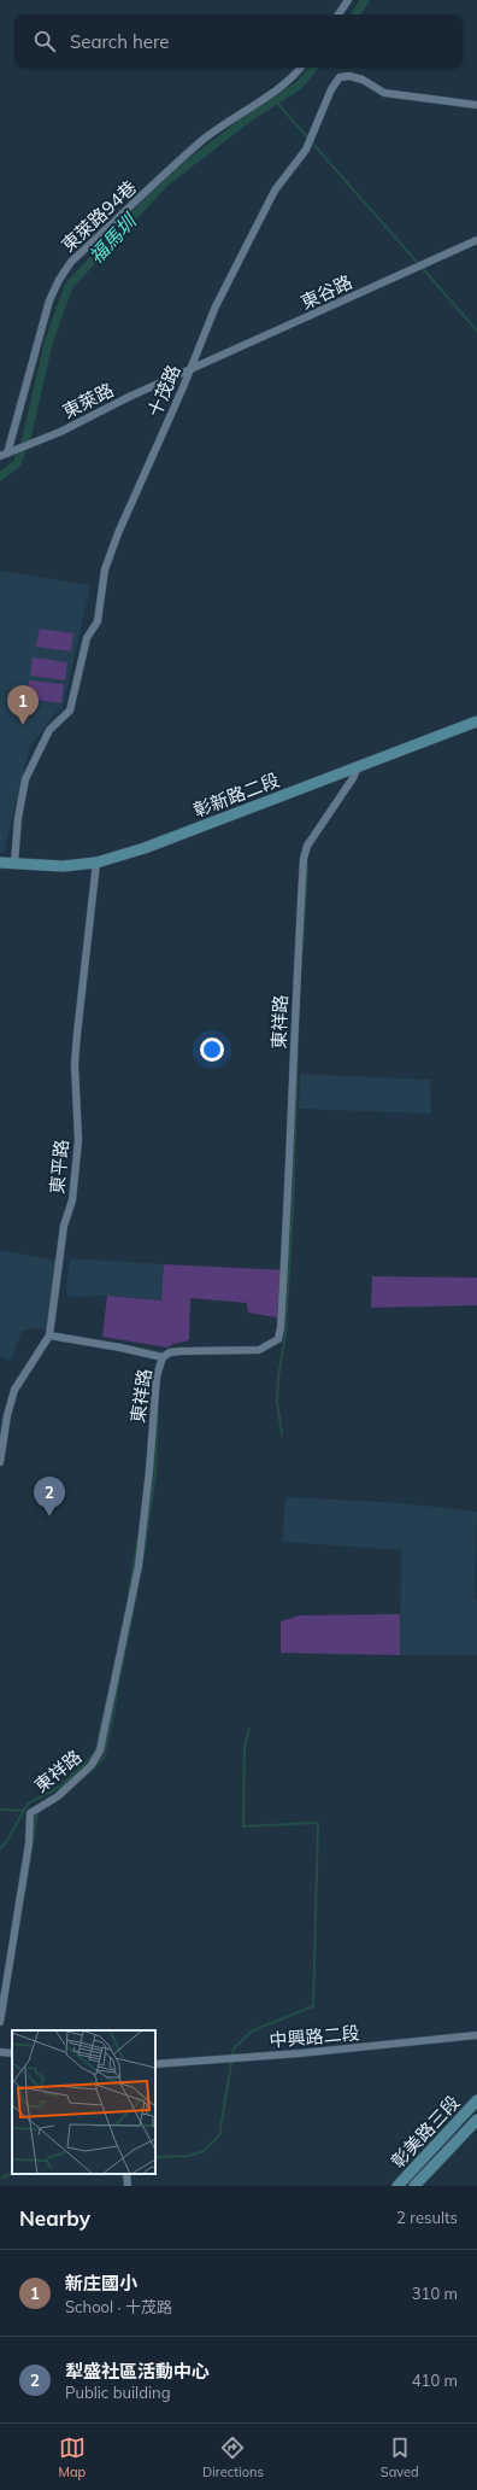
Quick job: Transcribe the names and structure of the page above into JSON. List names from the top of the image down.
{
  "streets": {
    "street": [
      "東萊路94巷",
      "東谷路",
      "十茂路",
      "東萊路",
      "彰新路二段",
      "東祥路",
      "東平路",
      "中興路二段",
      "彰美路三段"
    ]
  },
  "crossings": [
    ["東萊路94巷", "東萊路"],
    ["東谷路", "十茂路"],
    ["東谷路", "東萊路"],
    ["十茂路", "東萊路"],
    ["十茂路", "彰新路二段"],
    ["彰新路二段", "東祥路"],
    ["彰新路二段", "東平路"]
  ],
  "water": ["福馬圳"],
  "page": {
    "search": "Search here",
    "pins": ["1", "2"],
    "heading": ["Nearby", "2 results"],
    "list": [
      {
        "mark": "1",
        "name": "新庄國小",
        "note": "School · 十茂路",
        "value": "310 m"
      },
      {
        "mark": "2",
        "name": "犁盛社區活動中心",
        "note": "Public building",
        "value": "410 m"
      }
    ],
    "nav": ["Map", "Directions", "Saved"]
  }
}
